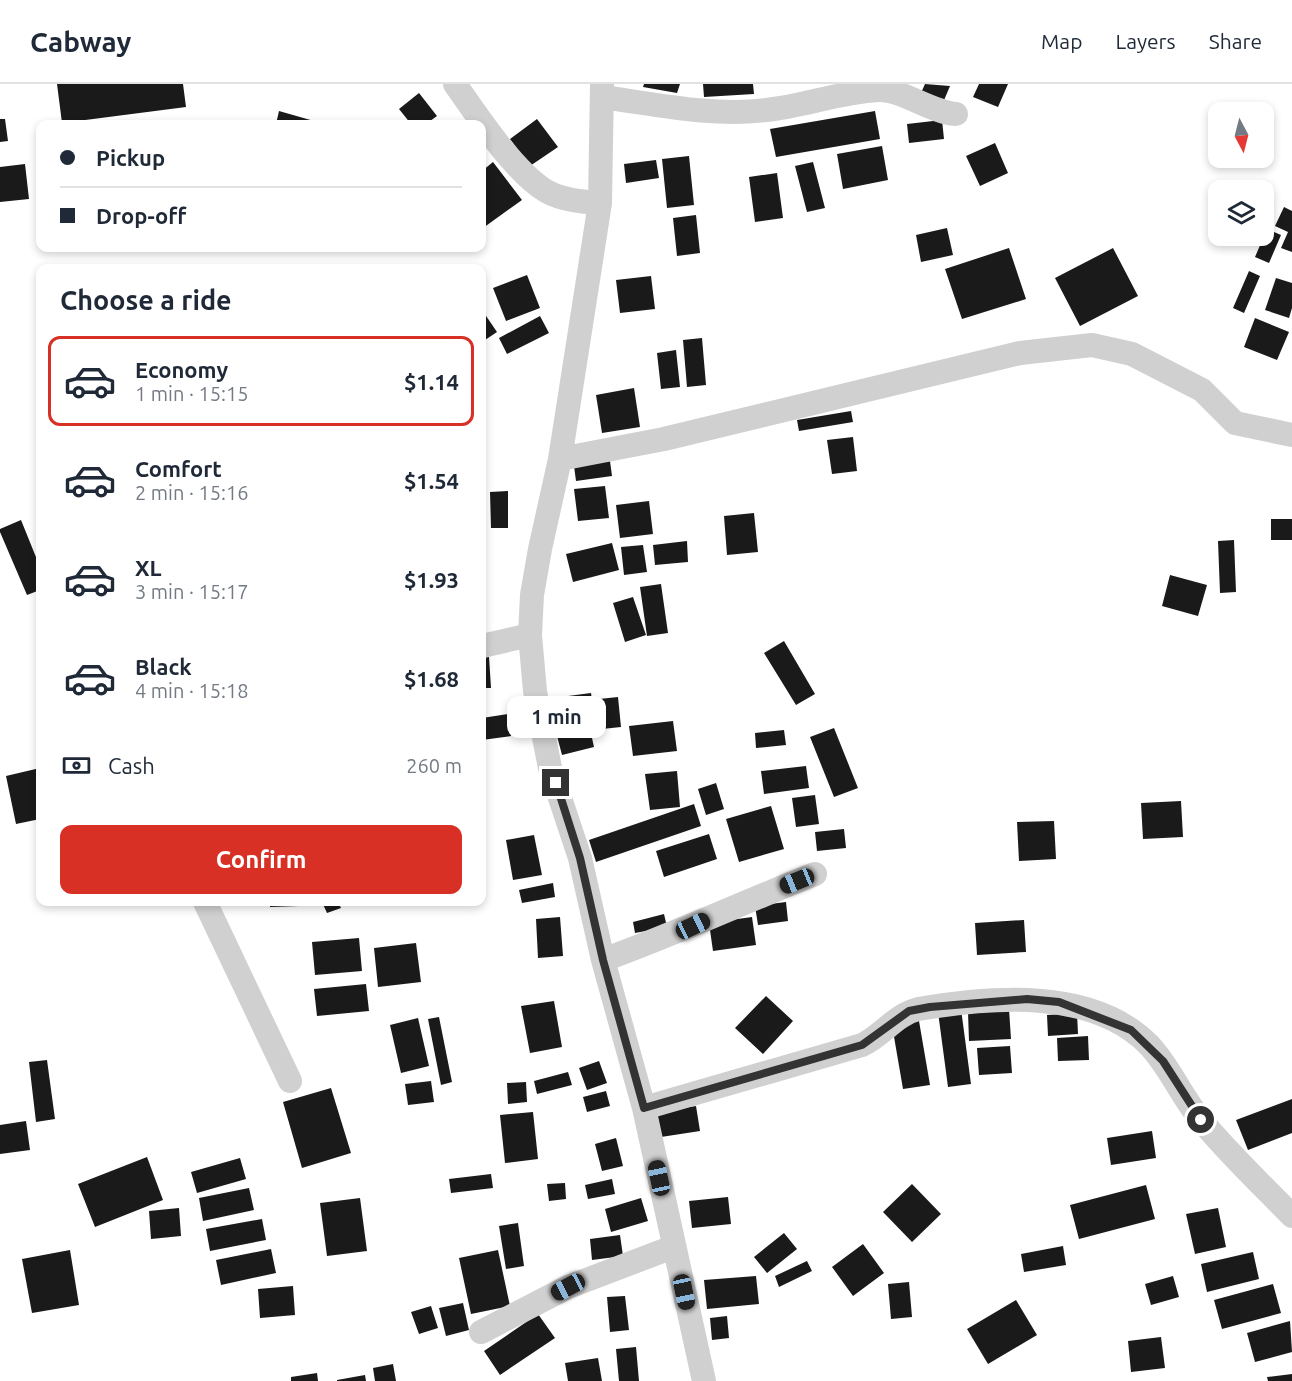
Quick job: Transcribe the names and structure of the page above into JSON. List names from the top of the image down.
{
  "north": "bottom",
  "page": {
    "header": "Cabway",
    "nav": ["Map", "Layers", "Share"],
    "banner": ["Pickup", "Drop-off"],
    "heading": "Choose a ride",
    "list": [
      {
        "name": "Economy",
        "note": "1 min · 15:15",
        "value": "$1.14"
      },
      {
        "name": "Comfort",
        "note": "2 min · 15:16",
        "value": "$1.54"
      },
      {
        "name": "XL",
        "note": "3 min · 15:17",
        "value": "$1.93"
      },
      {
        "name": "Black",
        "note": "4 min · 15:18",
        "value": "$1.68"
      }
    ],
    "bubble": "1 min",
    "pay": ["Cash", "260 m"],
    "buttons": "Confirm"
  }
}
